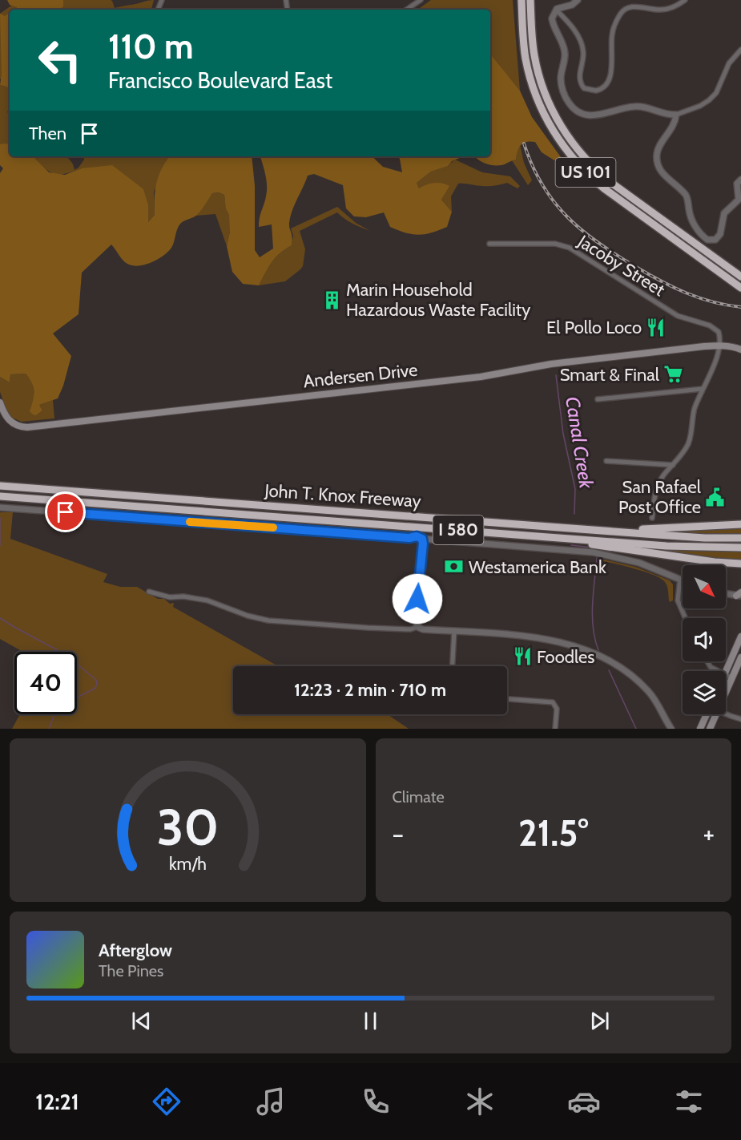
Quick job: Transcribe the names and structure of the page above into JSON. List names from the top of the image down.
{
  "streets": {
    "highway": ["US 101", "John T. Knox Freeway", "I 580"],
    "main road": ["Andersen Drive"],
    "street": ["Jacoby Street"]
  },
  "crossings": [
    ["Jacoby Street", "Andersen Drive"]
  ],
  "water": ["Canal Creek"],
  "places": {
    "building": ["Marin Household Hazardous Waste Facility"],
    "restaurant": ["El Pollo Loco", "Foodles"],
    "supermarket": ["Smart & Final"],
    "public building": ["San Rafael Post Office"],
    "bank": ["Westamerica Bank"]
  },
  "north": "bottom right",
  "page": {
    "turn": ["110 m", "Francisco Boulevard East"],
    "then": "Then",
    "limit": "40",
    "trip": "12:23 · 2 min · 710 m",
    "tile": "Climate",
    "heat": ["−", "21.5°", "+"],
    "song": ["Afterglow", "The Pines"],
    "tabs": "12:21",
    "gauge": ["30", "km/h"]
  }
}
